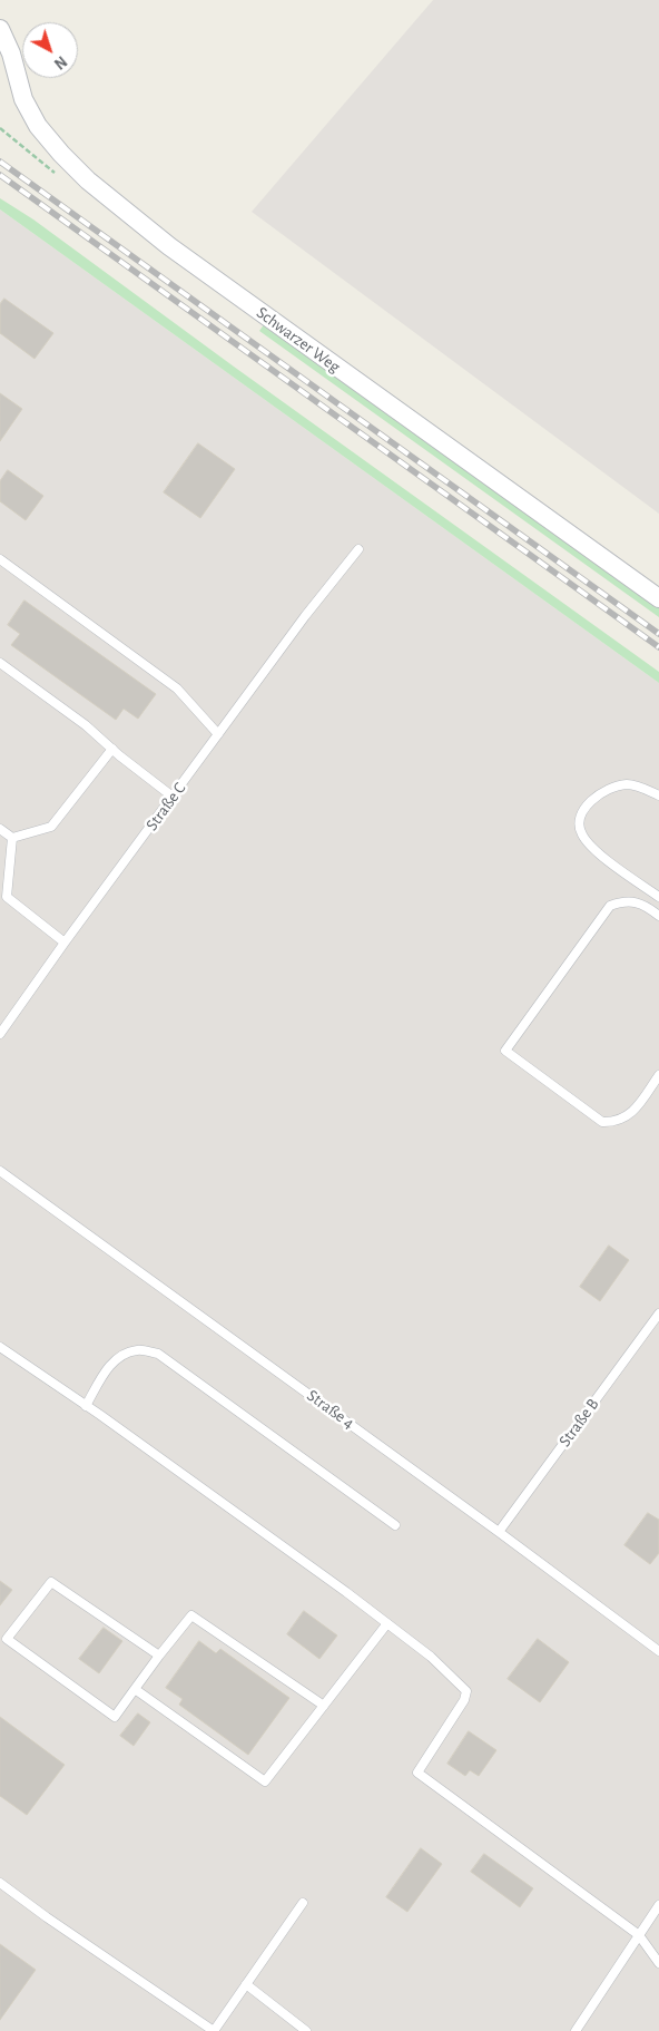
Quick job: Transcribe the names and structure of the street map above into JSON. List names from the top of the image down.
{
  "streets": {
    "street": ["Schwarzer Weg"],
    "lane": ["Straße C", "Straße 4", "Straße B"]
  },
  "crossings": [
    ["Straße 4", "Straße B"]
  ],
  "north": "bottom right"
}
